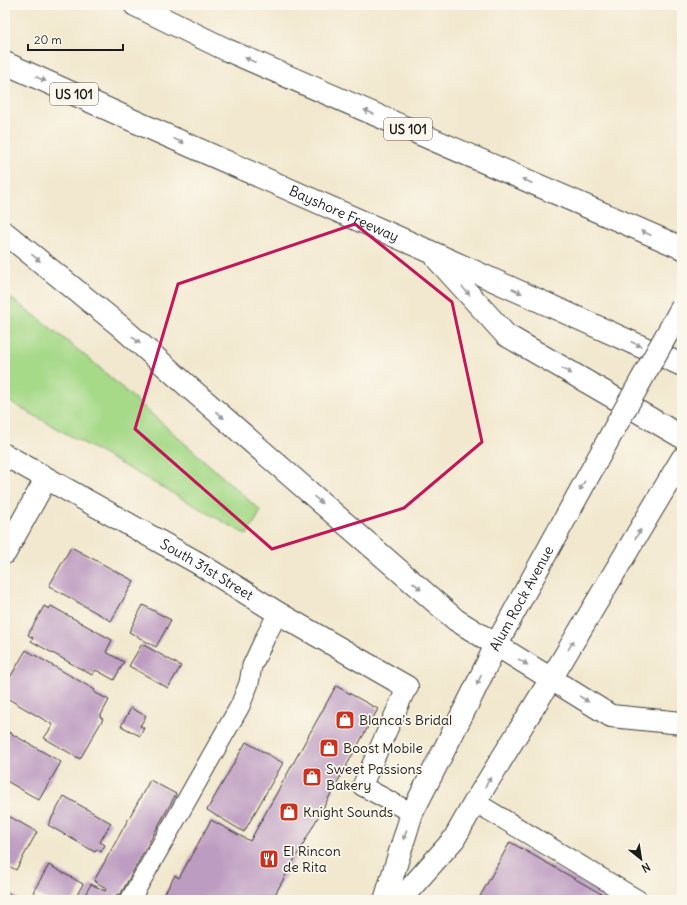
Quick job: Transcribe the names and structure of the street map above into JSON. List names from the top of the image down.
{
  "streets": {
    "main road": [
      "US 101",
      "Bayshore Freeway",
      "South 31st Street",
      "Alum Rock Avenue"
    ]
  },
  "places": {
    "shop": [
      "Blanca's Bridal",
      "Boost Mobile",
      "Sweet Passions Bakery",
      "Knight Sounds"
    ],
    "restaurant": ["El Rincon de Rita"]
  },
  "scale_bar": "20 m",
  "north": "bottom right"
}
